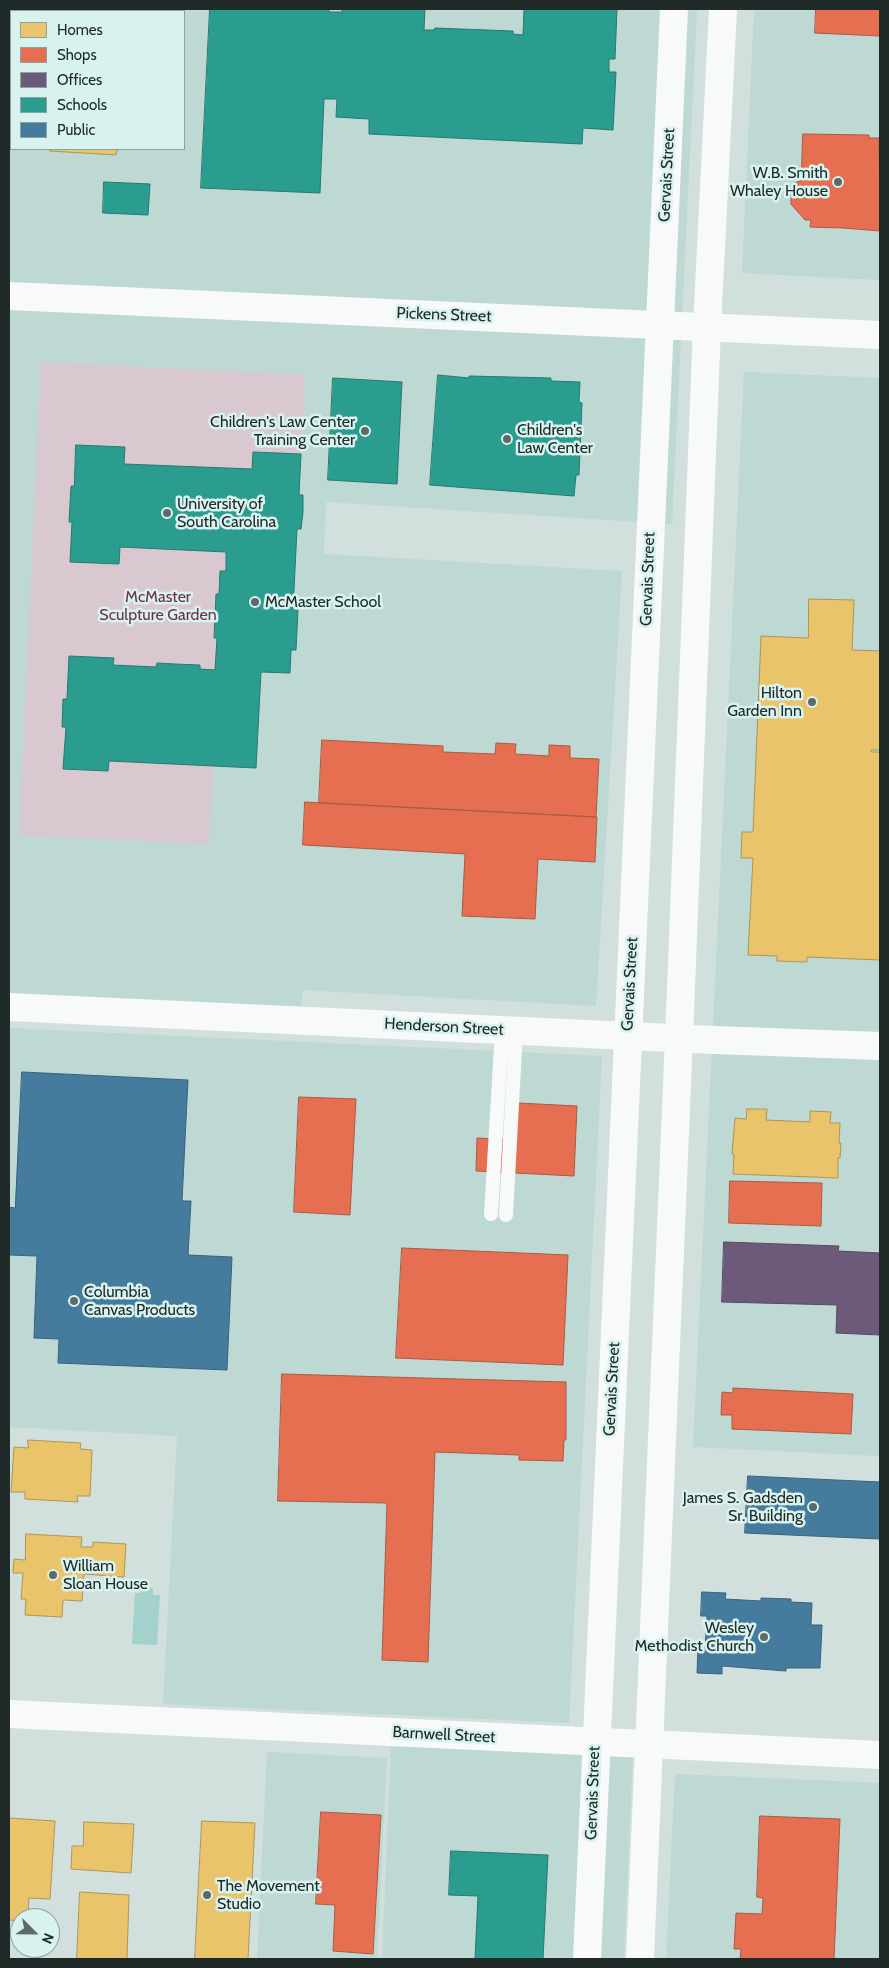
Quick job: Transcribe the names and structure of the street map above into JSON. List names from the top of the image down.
{
  "streets": {
    "main road": [
      "Gervais Street",
      "Pickens Street",
      "Henderson Street",
      "Barnwell Street"
    ]
  },
  "crossings": [
    ["Gervais Street", "Pickens Street"],
    ["Gervais Street", "Henderson Street"],
    ["Gervais Street", "Barnwell Street"]
  ],
  "parks": ["McMaster Sculpture Garden"],
  "places": [
    "W.B. Smith Whaley House",
    "Children's Law Center Training Center",
    "Children's Law Center",
    "University of South Carolina",
    "McMaster School",
    "Hilton Garden Inn",
    "Columbia Canvas Products",
    "James S. Gadsden Sr. Building",
    "William Sloan House",
    "Wesley Methodist Church",
    "The Movement Studio"
  ],
  "legend": [
    "Homes",
    "Shops",
    "Offices",
    "Schools",
    "Public"
  ],
  "north": "bottom right"
}
